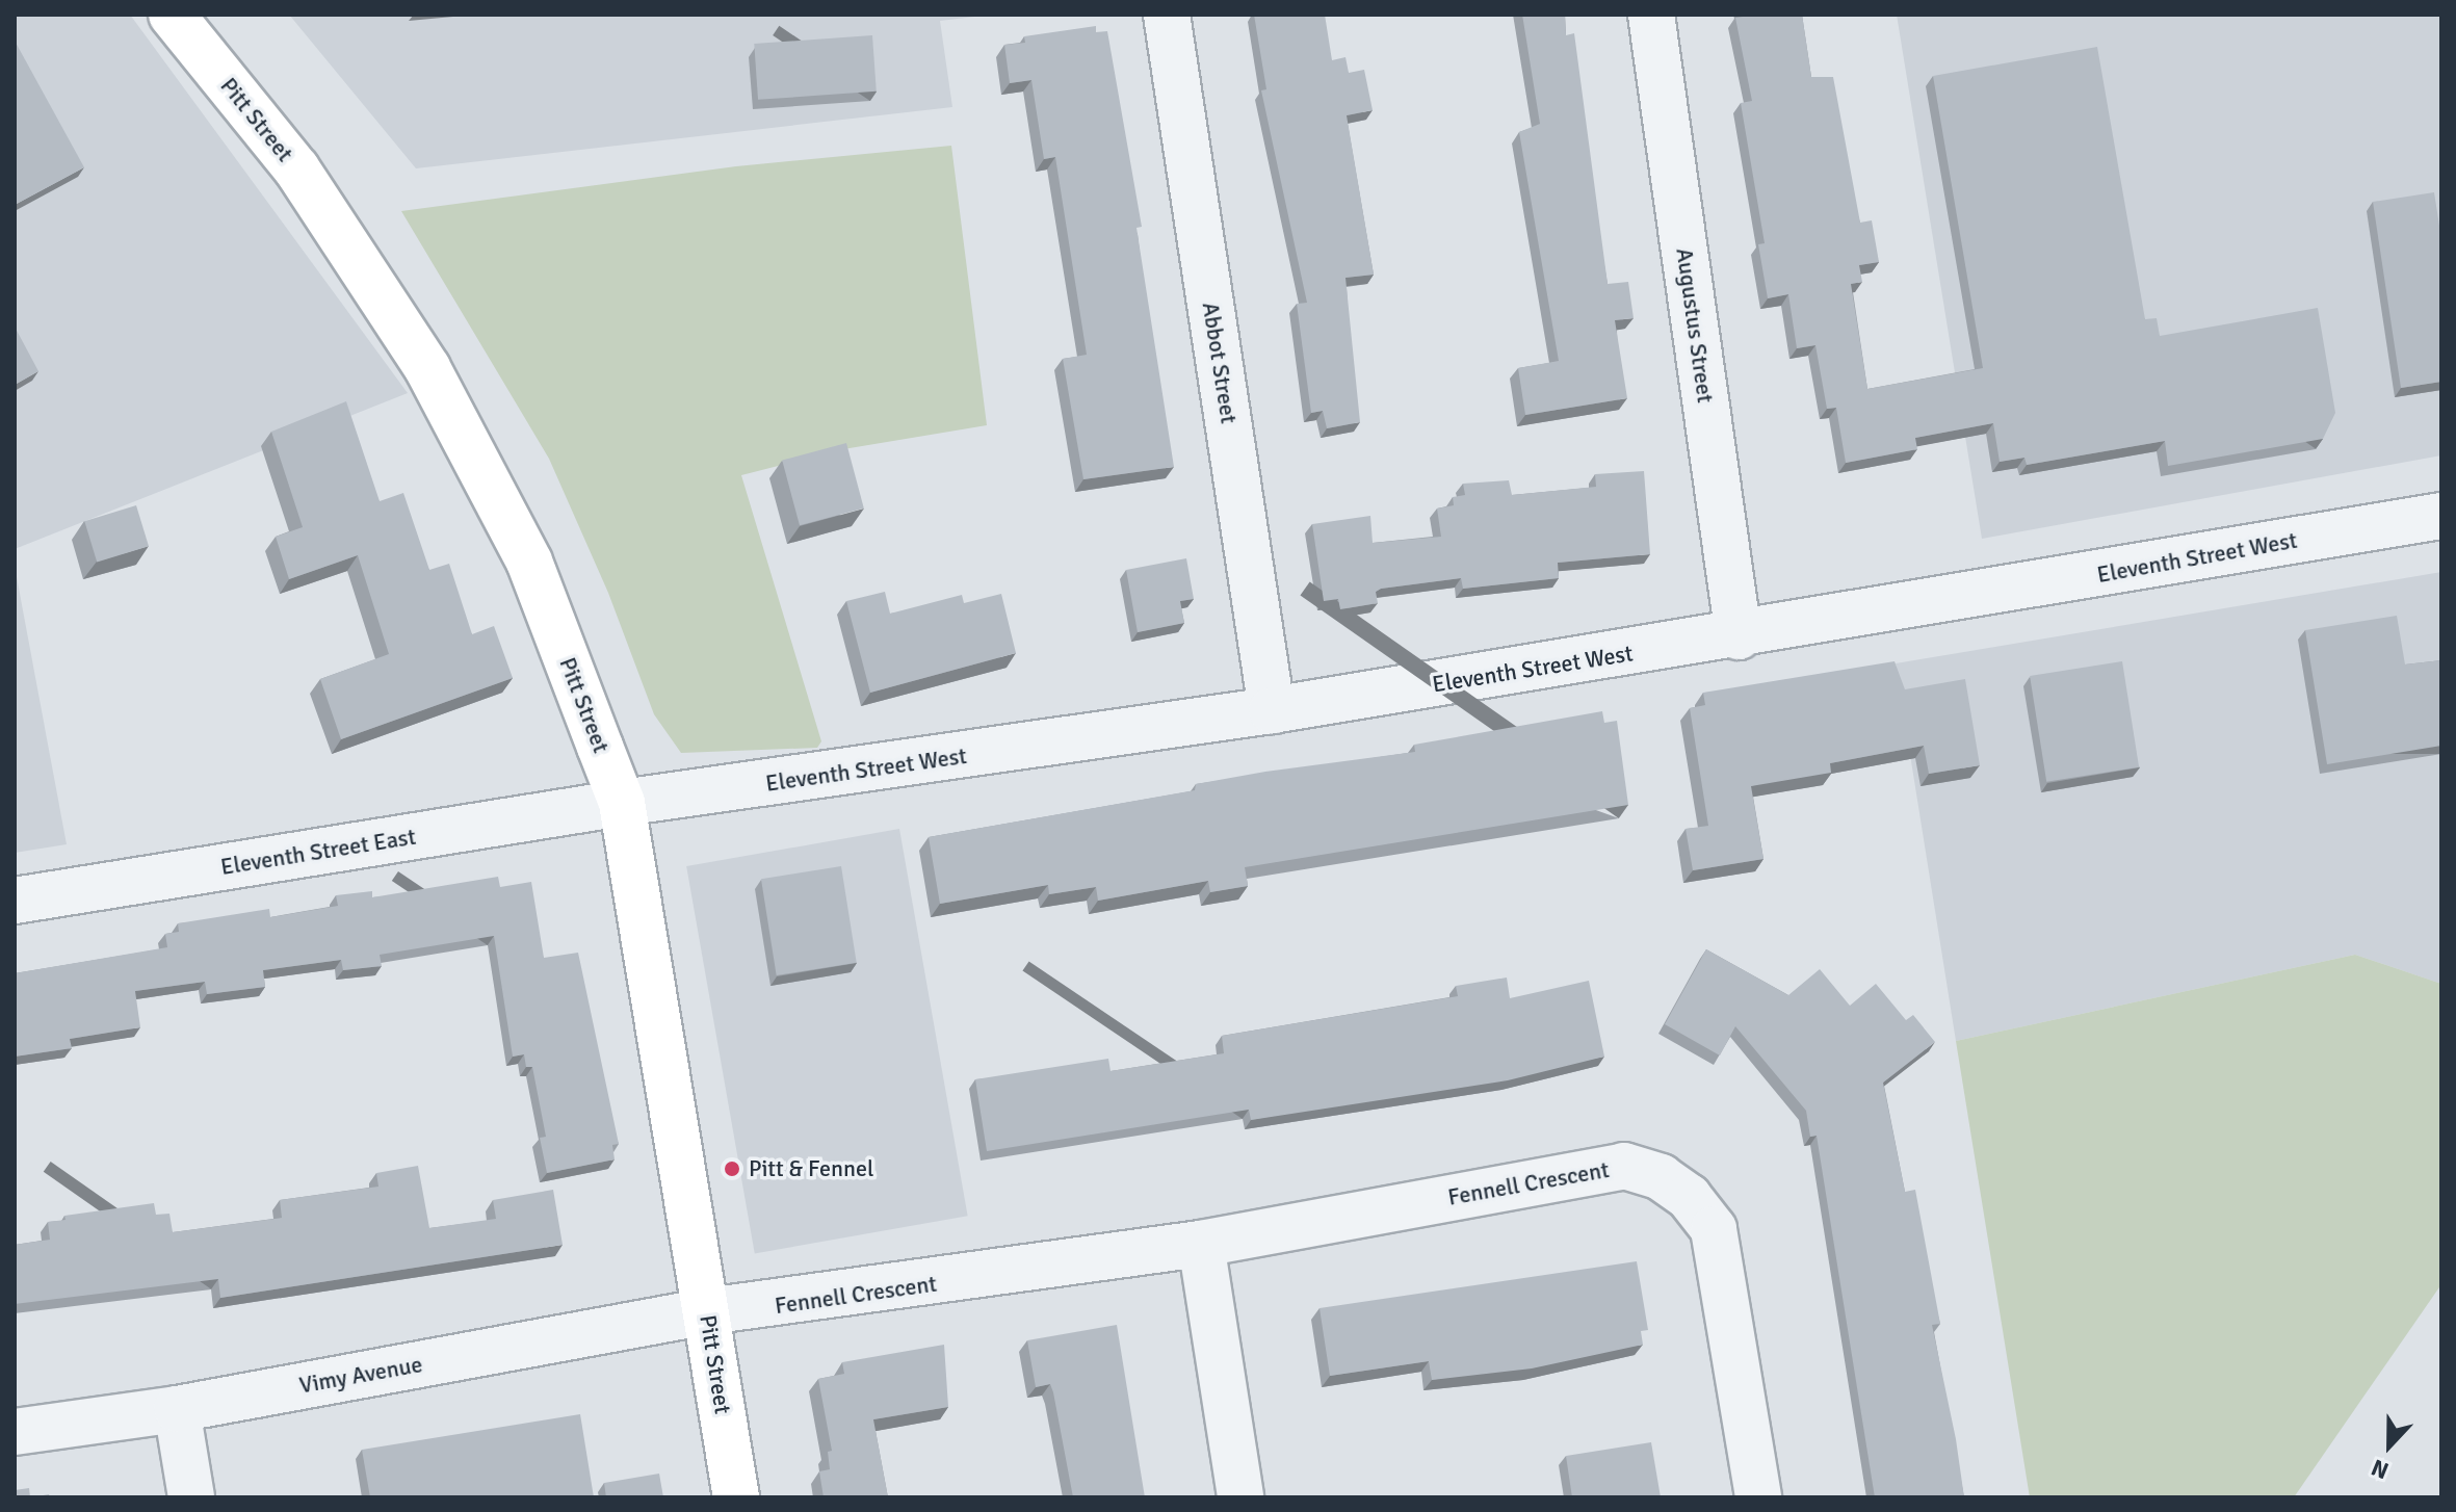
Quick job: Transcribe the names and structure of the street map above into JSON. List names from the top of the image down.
{
  "streets": {
    "street": [
      "Pitt Street",
      "Augustus Street",
      "Abbot Street",
      "Eleventh Street West",
      "Eleventh Street East",
      "Fennell Crescent",
      "Vimy Avenue"
    ]
  },
  "crossings": [
    ["Pitt Street", "Eleventh Street West"],
    ["Pitt Street", "Eleventh Street East"],
    ["Pitt Street", "Fennell Crescent"],
    ["Pitt Street", "Vimy Avenue"],
    ["Augustus Street", "Eleventh Street West"],
    ["Abbot Street", "Eleventh Street West"],
    ["Eleventh Street West", "Eleventh Street East"],
    ["Fennell Crescent", "Vimy Avenue"]
  ],
  "places": ["Pitt & Fennel"],
  "north": "bottom"
}
